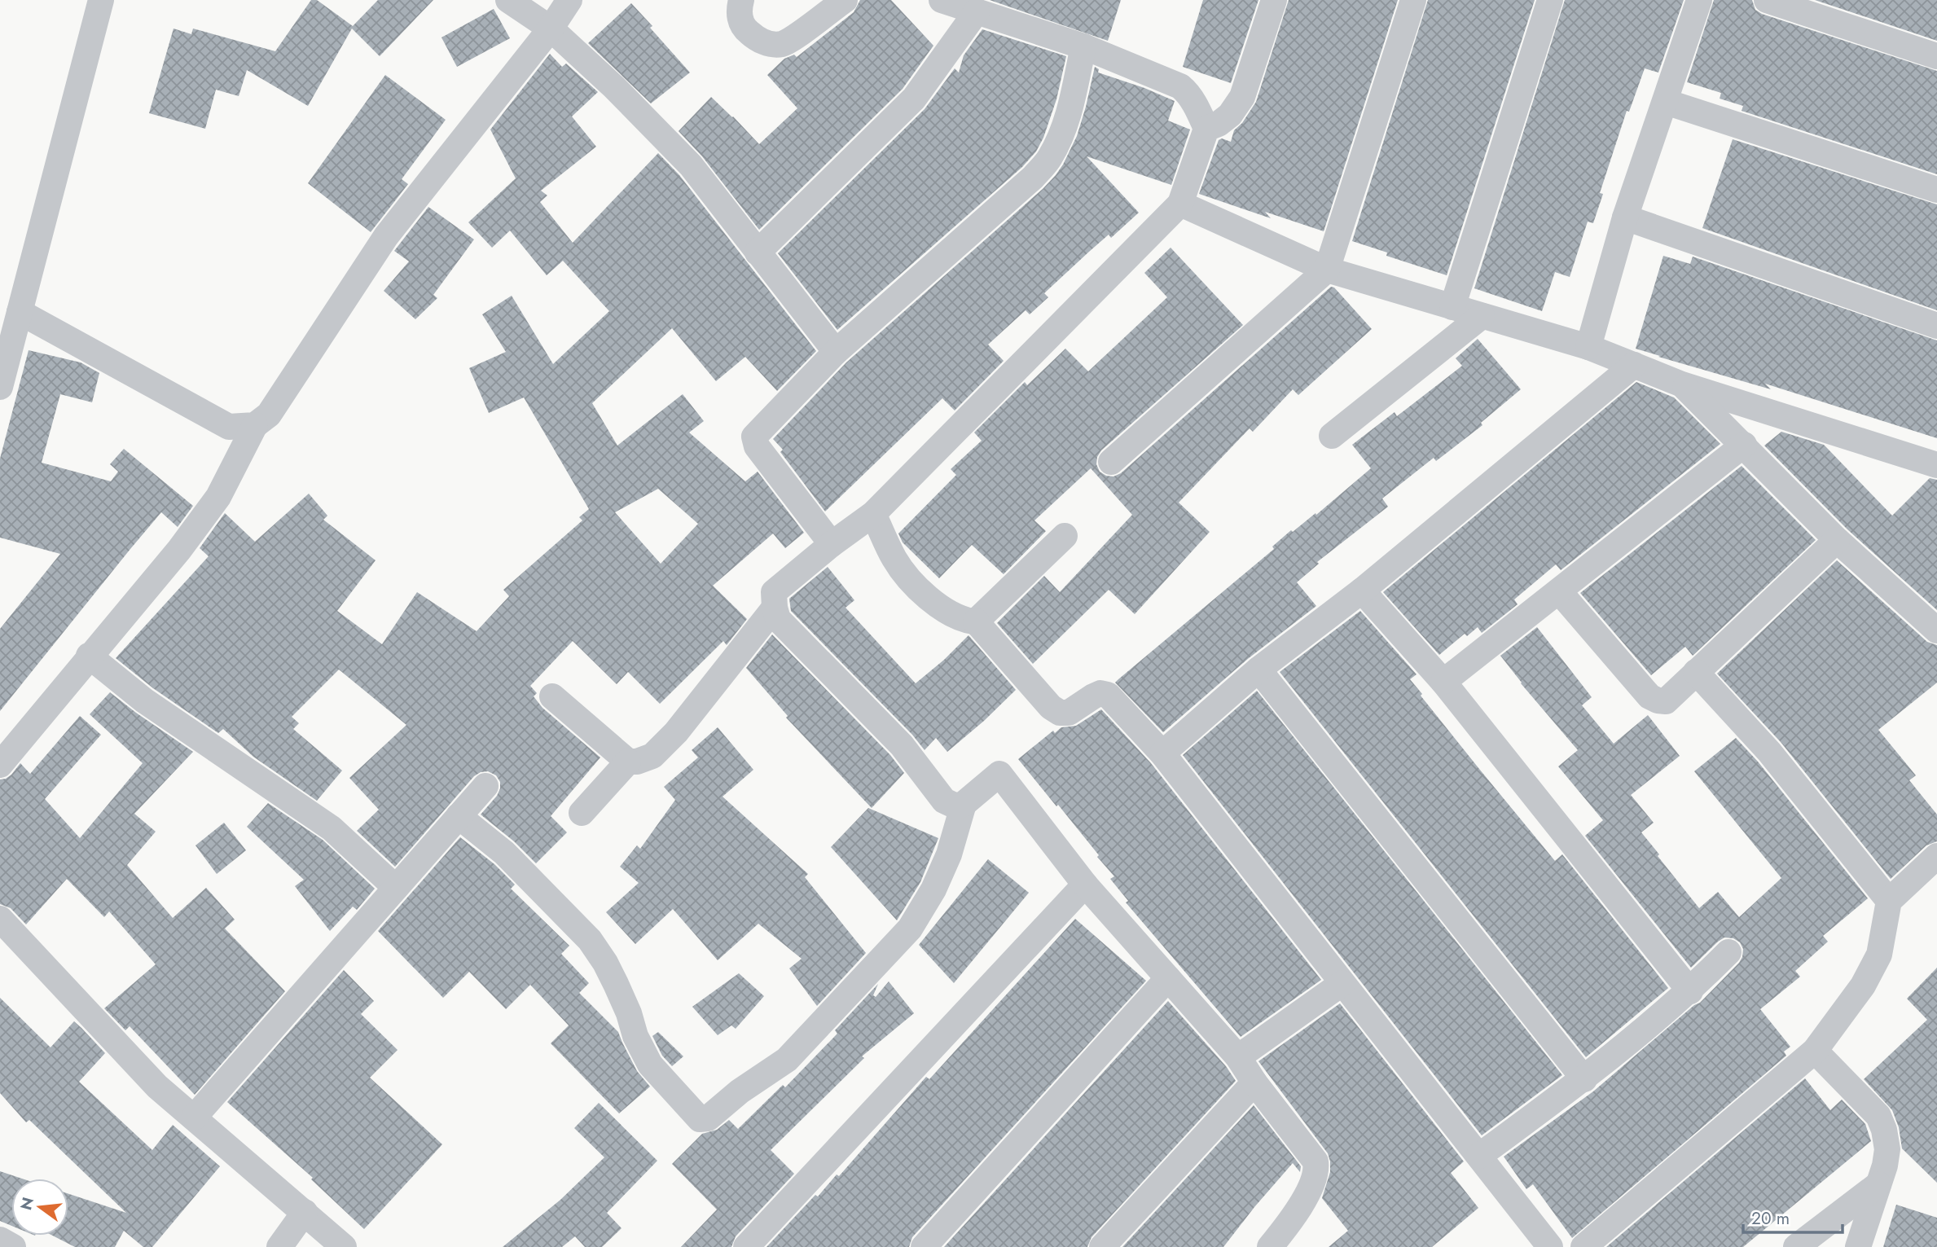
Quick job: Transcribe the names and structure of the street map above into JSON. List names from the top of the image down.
{
  "scale_bar": "20 m",
  "north": "left"
}
